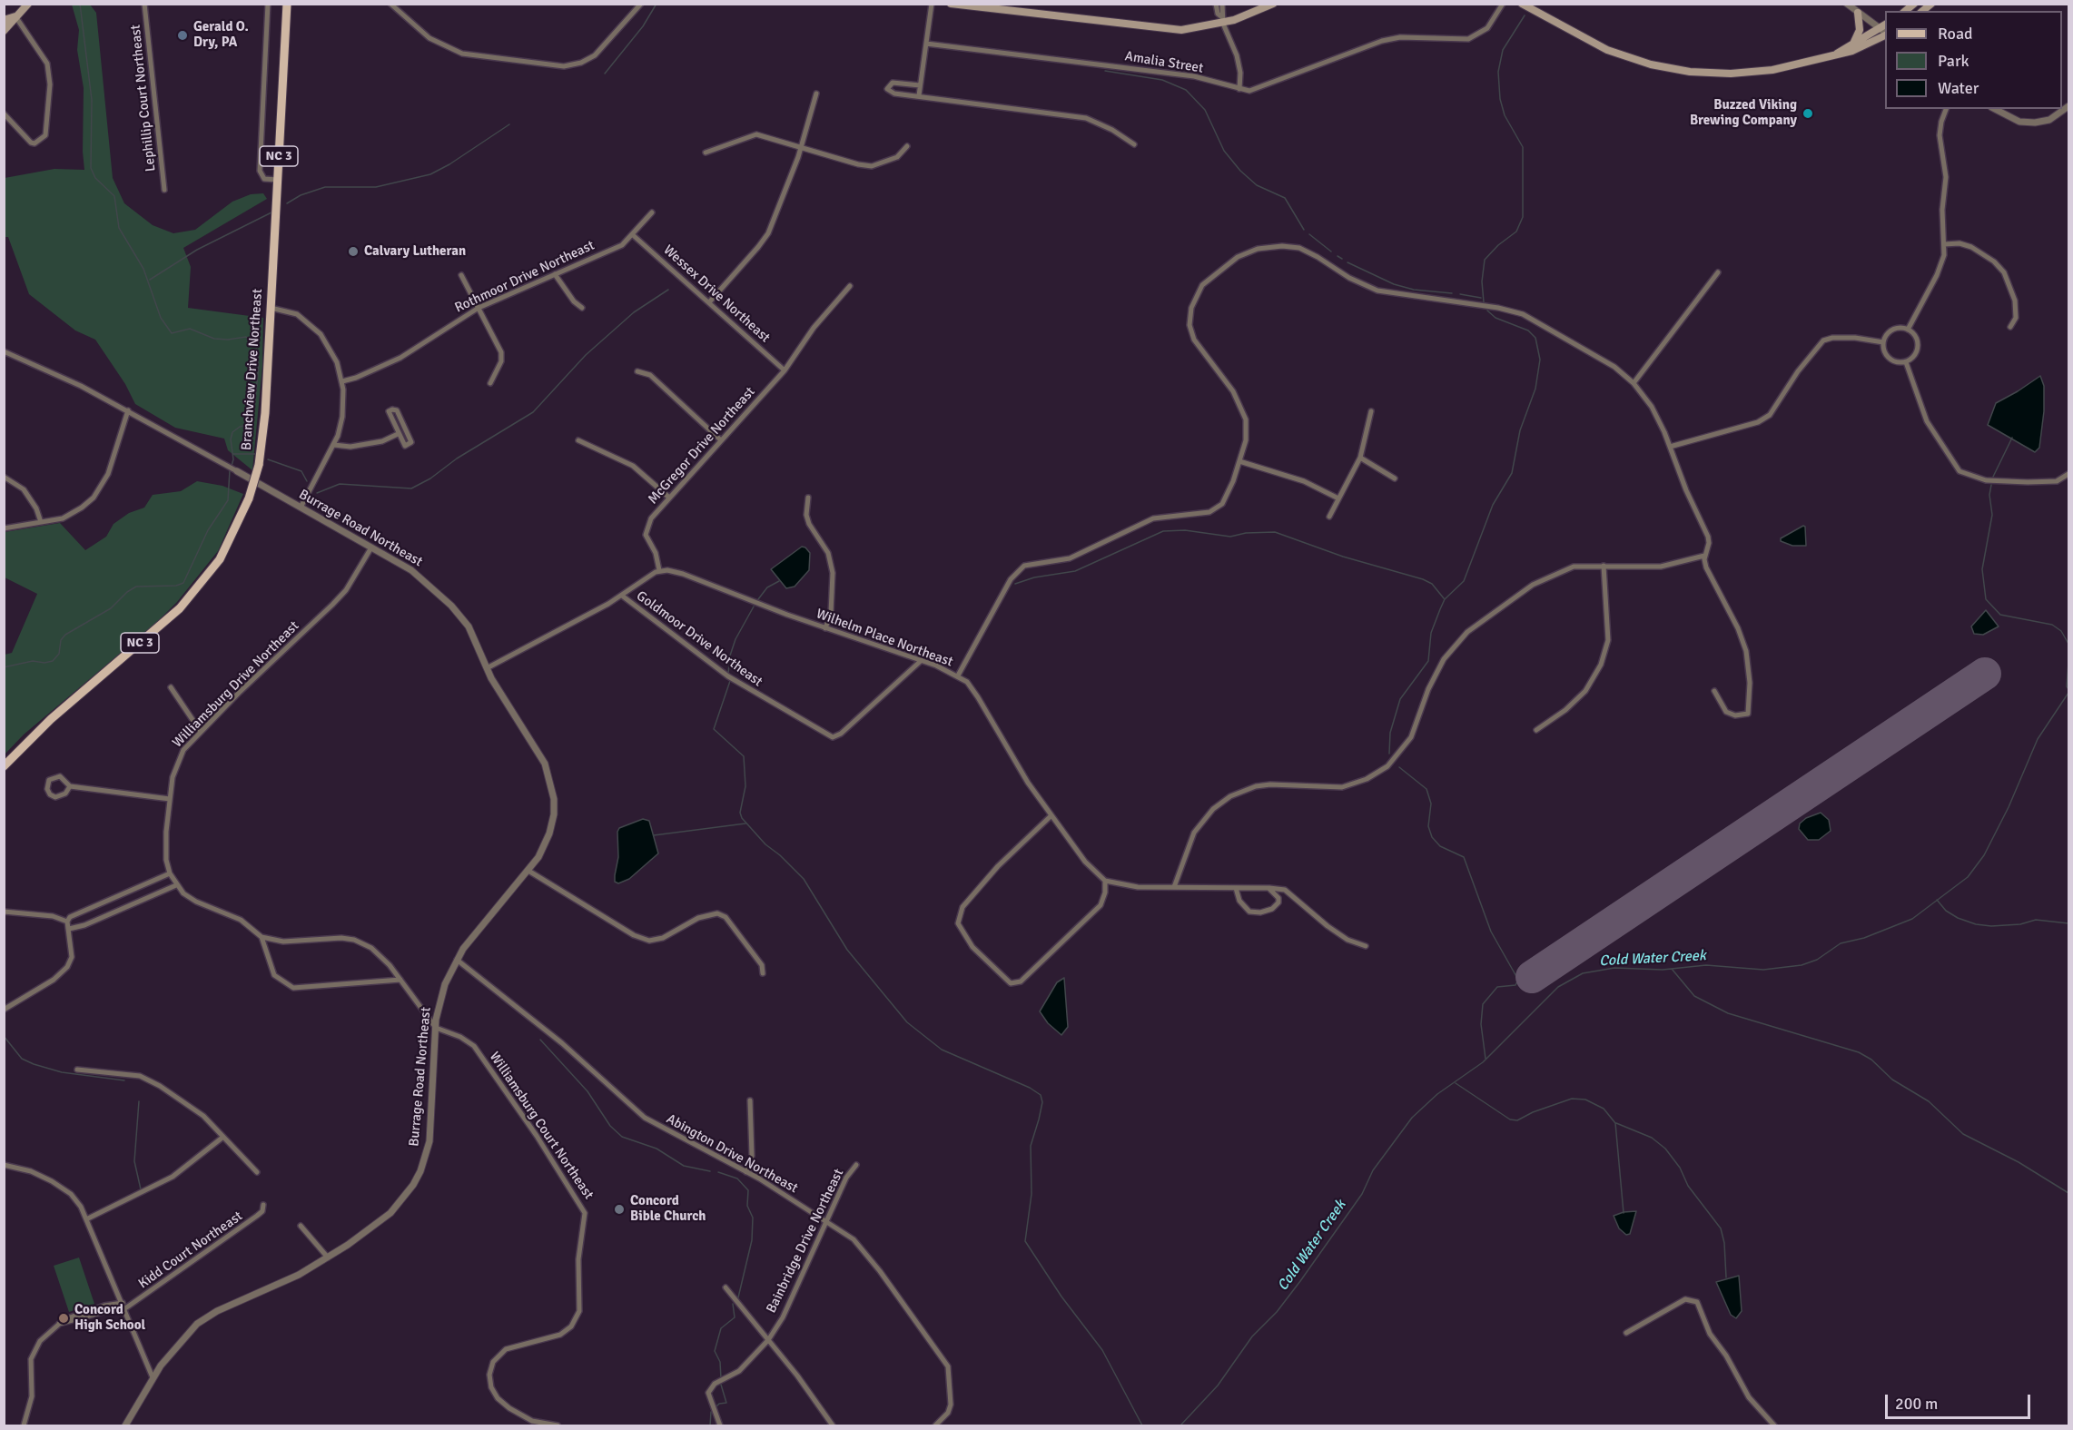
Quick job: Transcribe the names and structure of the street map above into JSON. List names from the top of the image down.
{
  "streets": {
    "main road": ["NC 3", "Branchview Drive Northeast"],
    "street": [
      "Amalia Street",
      "Lephillip Court Northeast",
      "Rothmoor Drive Northeast",
      "Wessex Drive Northeast",
      "McGregor Drive Northeast",
      "Burrage Road Northeast",
      "Wilhelm Place Northeast",
      "Goldmoor Drive Northeast",
      "Williamsburg Drive Northeast",
      "Williamsburg Court Northeast",
      "Abington Drive Northeast",
      "Bainbridge Drive Northeast",
      "Kidd Court Northeast"
    ]
  },
  "crossings": [
    ["Rothmoor Drive Northeast", "Wessex Drive Northeast"],
    ["Wessex Drive Northeast", "McGregor Drive Northeast"],
    ["McGregor Drive Northeast", "Wilhelm Place Northeast"],
    ["Burrage Road Northeast", "Williamsburg Drive Northeast"],
    ["Burrage Road Northeast", "Williamsburg Court Northeast"],
    ["Burrage Road Northeast", "Abington Drive Northeast"],
    ["Wilhelm Place Northeast", "Goldmoor Drive Northeast"],
    ["Abington Drive Northeast", "Bainbridge Drive Northeast"]
  ],
  "water": ["Cold Water Creek"],
  "places": [
    "Gerald O. Dry, PA",
    "Buzzed Viking Brewing Company",
    "Calvary Lutheran",
    "Concord Bible Church",
    "Concord High School"
  ],
  "legend": ["Road", "Park", "Water"],
  "scale_bar": "200 m"
}
